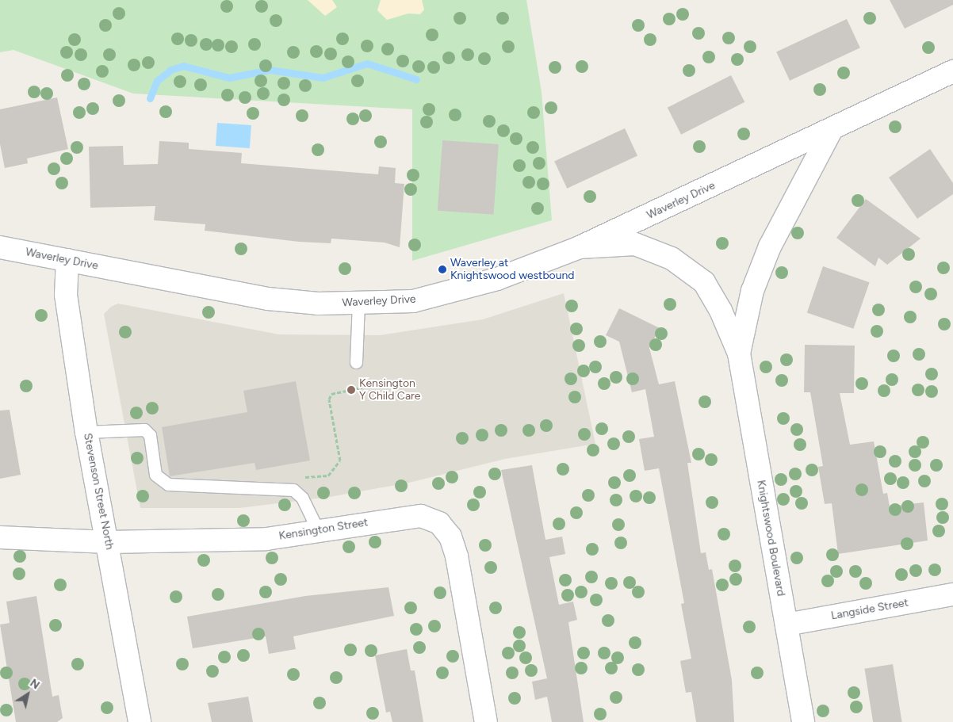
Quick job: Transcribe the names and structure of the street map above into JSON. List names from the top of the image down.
{
  "streets": {
    "street": [
      "Waverley Drive",
      "Stevenson Street North",
      "Kensington Street",
      "Knightswood Boulevard",
      "Langside Street"
    ]
  },
  "crossings": [
    ["Waverley Drive", "Stevenson Street North"],
    ["Waverley Drive", "Knightswood Boulevard"],
    ["Stevenson Street North", "Kensington Street"],
    ["Knightswood Boulevard", "Langside Street"]
  ],
  "places": ["Waverley at Knightswood westbound", "Kensington Y Child Care"],
  "north": "top right"
}
